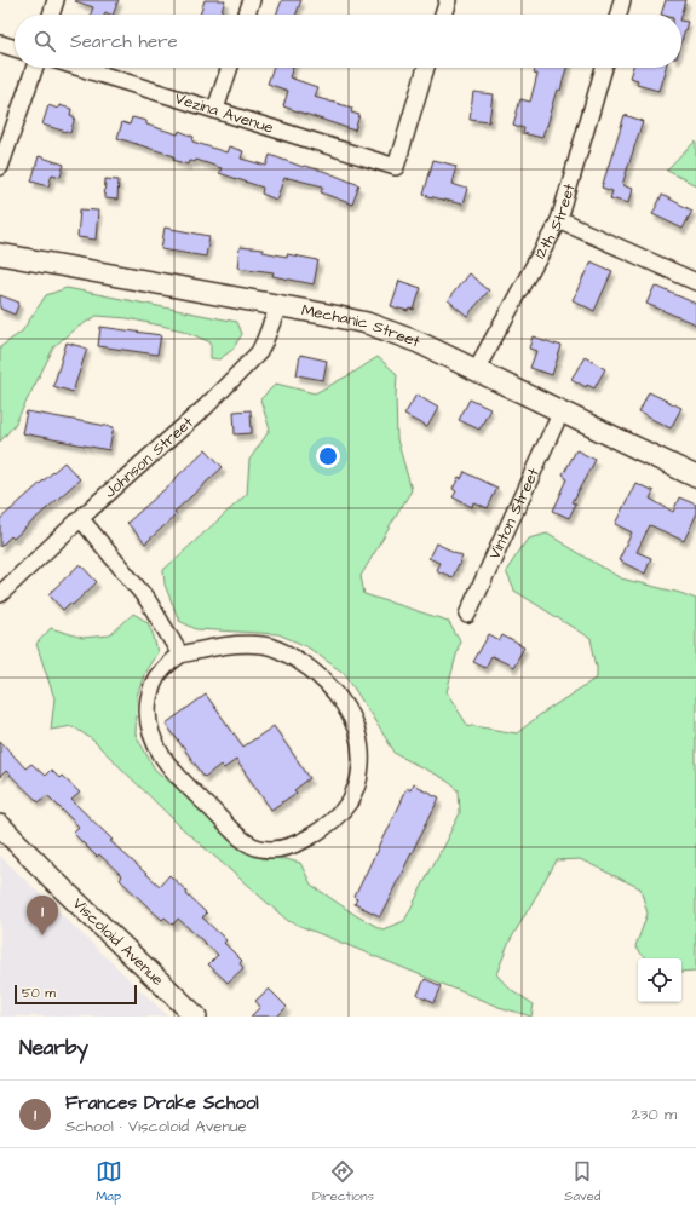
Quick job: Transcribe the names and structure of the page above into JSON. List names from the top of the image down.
{
  "streets": {
    "main road": ["Mechanic Street", "Viscoloid Avenue"],
    "street": [
      "Vezina Avenue",
      "12th Street",
      "Johnson Street",
      "Vinton Street"
    ]
  },
  "crossings": [
    ["12th Street", "Mechanic Street"],
    ["Mechanic Street", "Johnson Street"],
    ["Mechanic Street", "Vinton Street"]
  ],
  "scale_bar": "50 m",
  "page": {
    "search": "Search here",
    "pins": "1",
    "scale": "50 m",
    "heading": "Nearby",
    "list": [
      {
        "mark": "1",
        "name": "Frances Drake School",
        "note": "School · Viscoloid Avenue",
        "value": "230 m"
      }
    ],
    "nav": ["Map", "Directions", "Saved"]
  }
}
